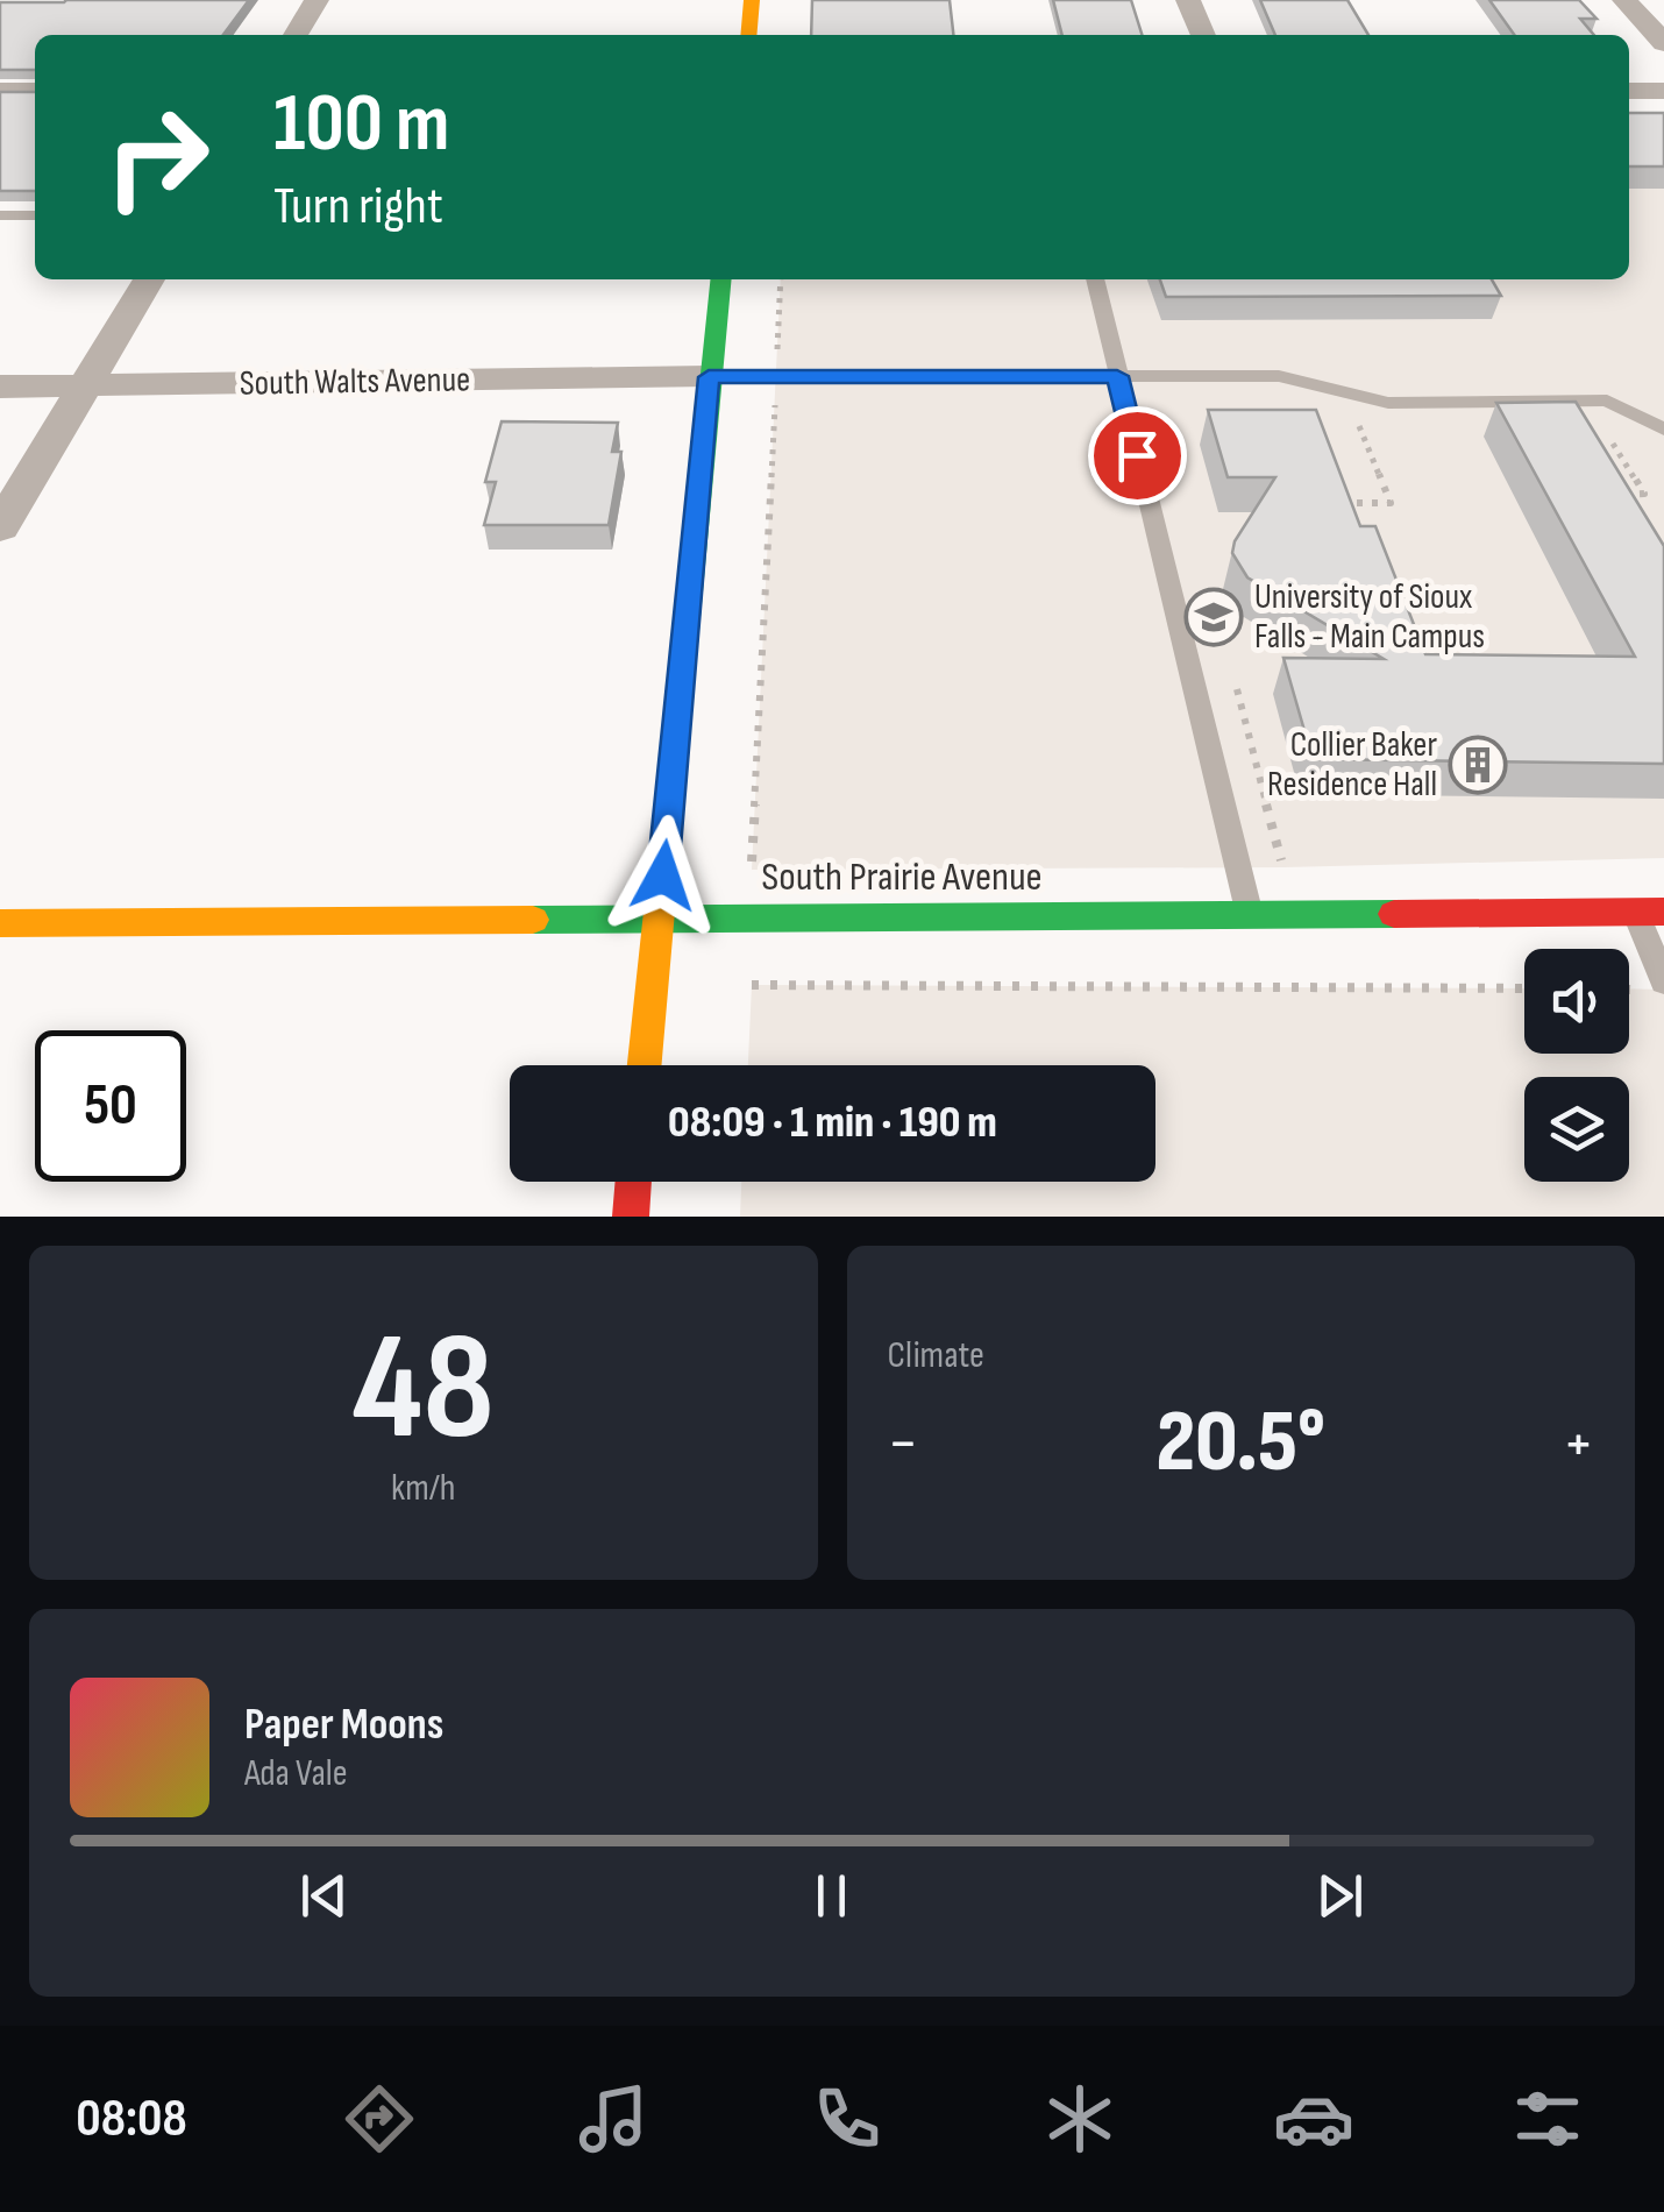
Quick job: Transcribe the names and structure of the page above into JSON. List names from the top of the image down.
{
  "streets": {
    "street": ["South Walts Avenue", "South Prairie Avenue"]
  },
  "places": {
    "school or university": ["University of Sioux Falls - Main Campus"],
    "building": ["Collier Baker Residence Hall"]
  },
  "page": {
    "turn": ["100 m", "Turn right"],
    "limit": "50",
    "trip": "08:09 · 1 min · 190 m",
    "tile": [
      ["48", "km/h"],
      "Climate"
    ],
    "heat": ["−", "20.5°", "+"],
    "song": ["Paper Moons", "Ada Vale"],
    "tabs": "08:08"
  }
}
